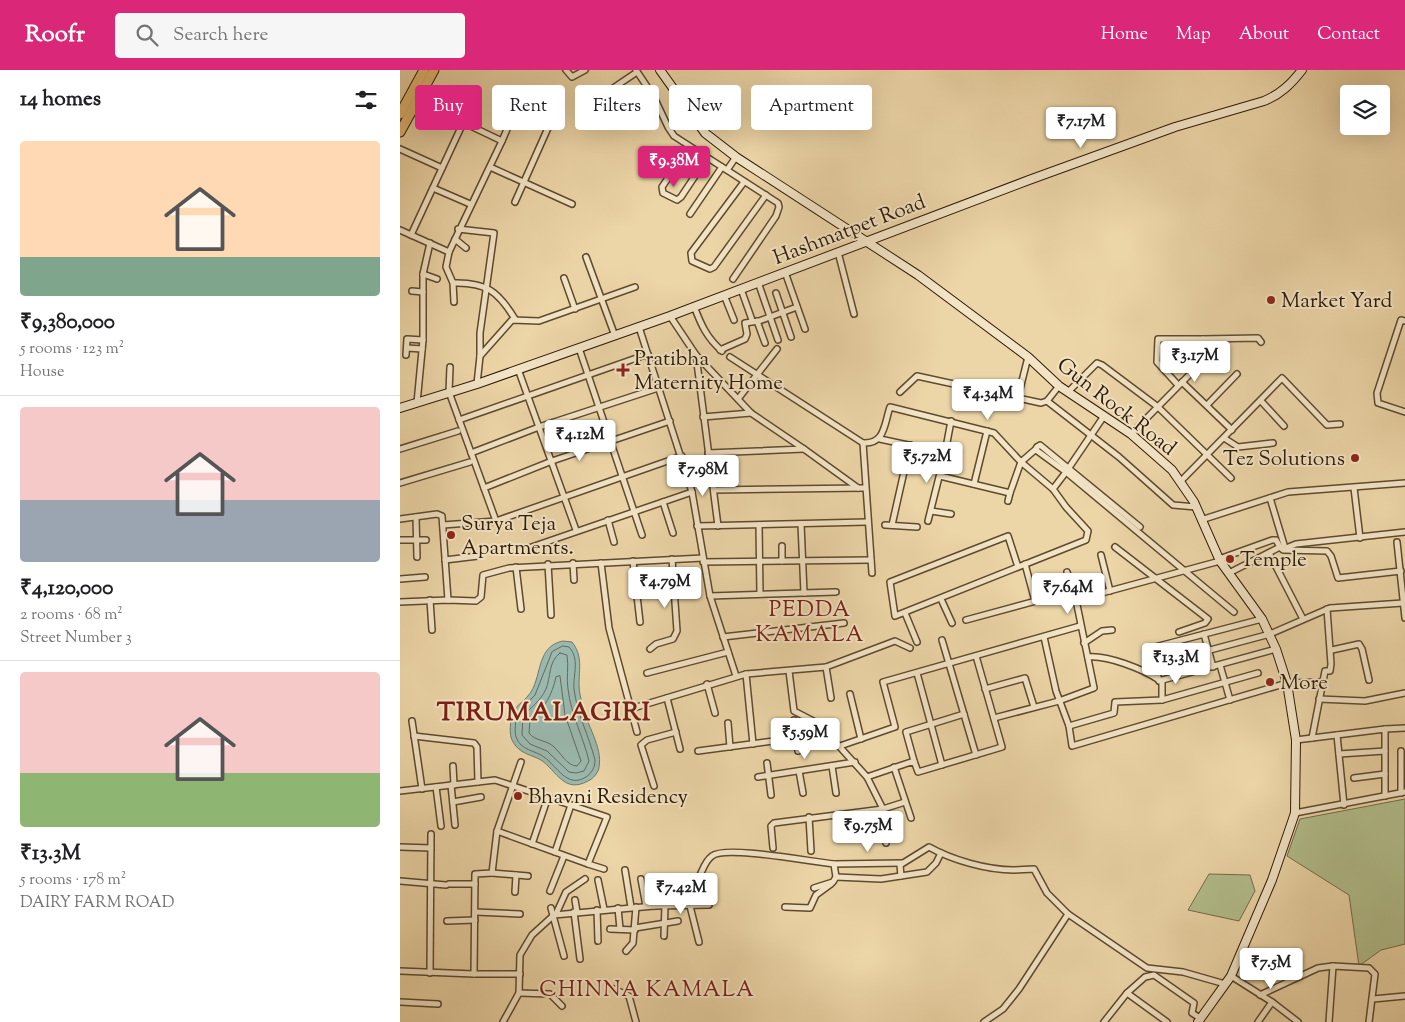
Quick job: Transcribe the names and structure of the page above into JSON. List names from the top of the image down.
{
  "streets": {
    "main road": ["Hashmatpet Road", "Gun Rock Road"]
  },
  "crossings": [
    ["Hashmatpet Road", "Gun Rock Road"]
  ],
  "districts": ["PEDDA KAMALA", "TIRUMALAGIRI", "CHINNA KAMALA"],
  "places": {
    "other": [
      "Market Yard",
      "Tez Solutions",
      "Surya Teja Apartments.",
      "Temple",
      "More",
      "Bhavni Residency"
    ],
    "health": ["Pratibha Maternity Home"]
  },
  "page": {
    "header": "Roofr",
    "search": "Search here",
    "nav": [
      "Home",
      "Map",
      "About",
      "Contact"
    ],
    "heading": "14 homes",
    "chip": [
      "Buy",
      "Rent",
      "Filters",
      "New",
      "Apartment"
    ],
    "price": [
      "₹7.17M",
      "₹9.38M",
      "₹3.17M",
      "₹4.34M",
      "₹4.12M",
      "₹5.72M",
      "₹7.98M",
      "₹4.79M",
      "₹7.64M",
      "₹13.3M",
      "₹5.59M",
      "₹9.75M",
      "₹7.42M",
      "₹7.5M"
    ],
    "list": [
      {
        "name": "₹9,380,000",
        "note": "5 rooms · 123 m² · House"
      },
      {
        "name": "₹4,120,000",
        "note": "2 rooms · 68 m² · Street Number 3"
      },
      {
        "name": "₹13.3M",
        "note": "5 rooms · 178 m² · DAIRY FARM ROAD"
      }
    ]
  }
}
